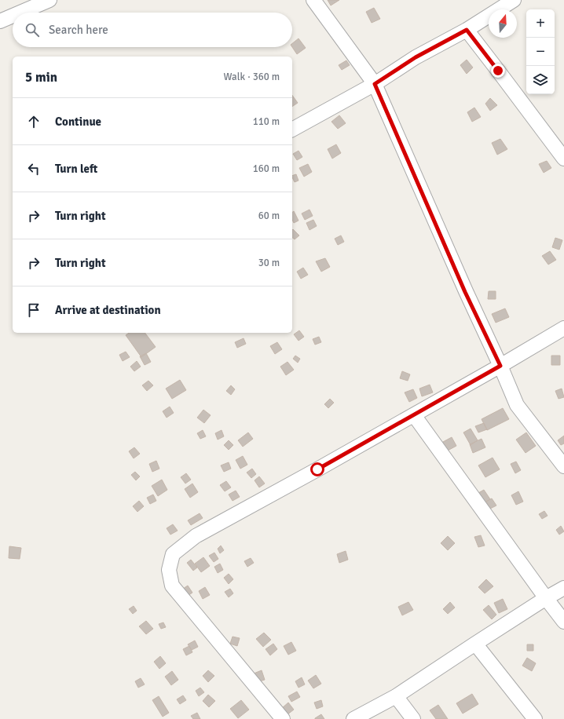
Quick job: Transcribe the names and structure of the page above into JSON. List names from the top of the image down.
{
  "north": "top",
  "page": {
    "map_buttons": ["+", "−"],
    "search": "Search here",
    "heading": ["5 min", "Walk · 360 m"],
    "list": [
      ["Continue", "110 m"],
      ["Turn left", "160 m"],
      ["Turn right", "60 m"],
      ["Turn right", "30 m"],
      "Arrive at destination"
    ]
  }
}
